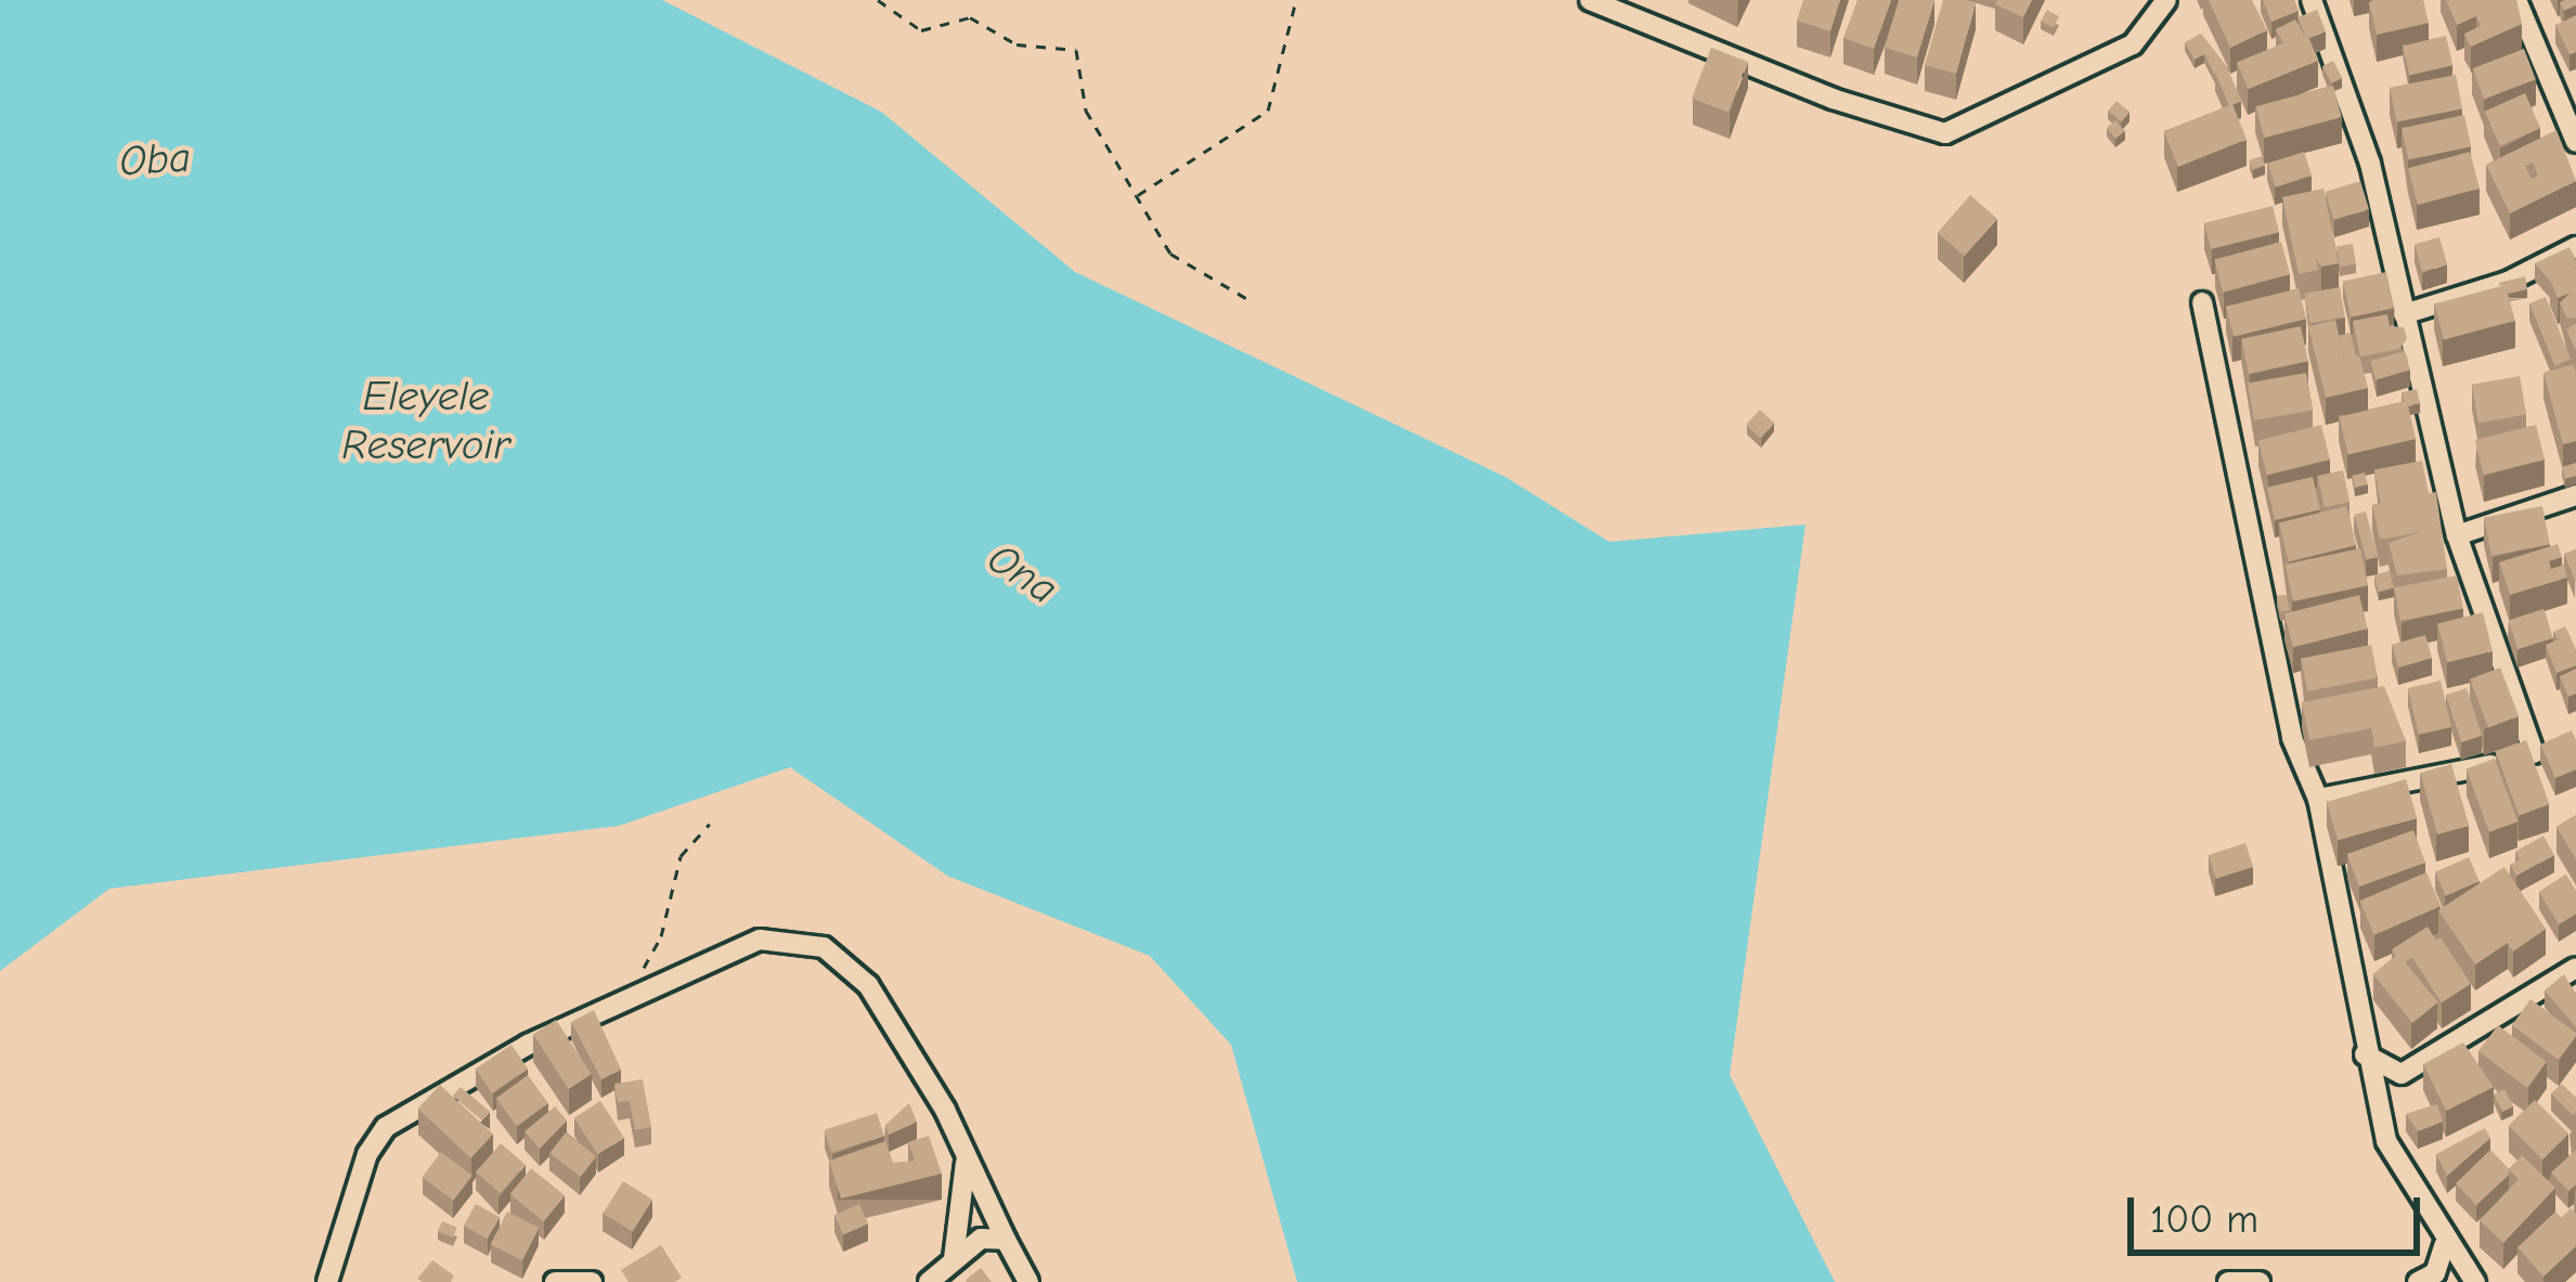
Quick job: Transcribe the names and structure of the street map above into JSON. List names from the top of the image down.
{
  "water": ["Oba", "Eleyele Reservoir", "Ona"],
  "scale_bar": "100 m"
}
